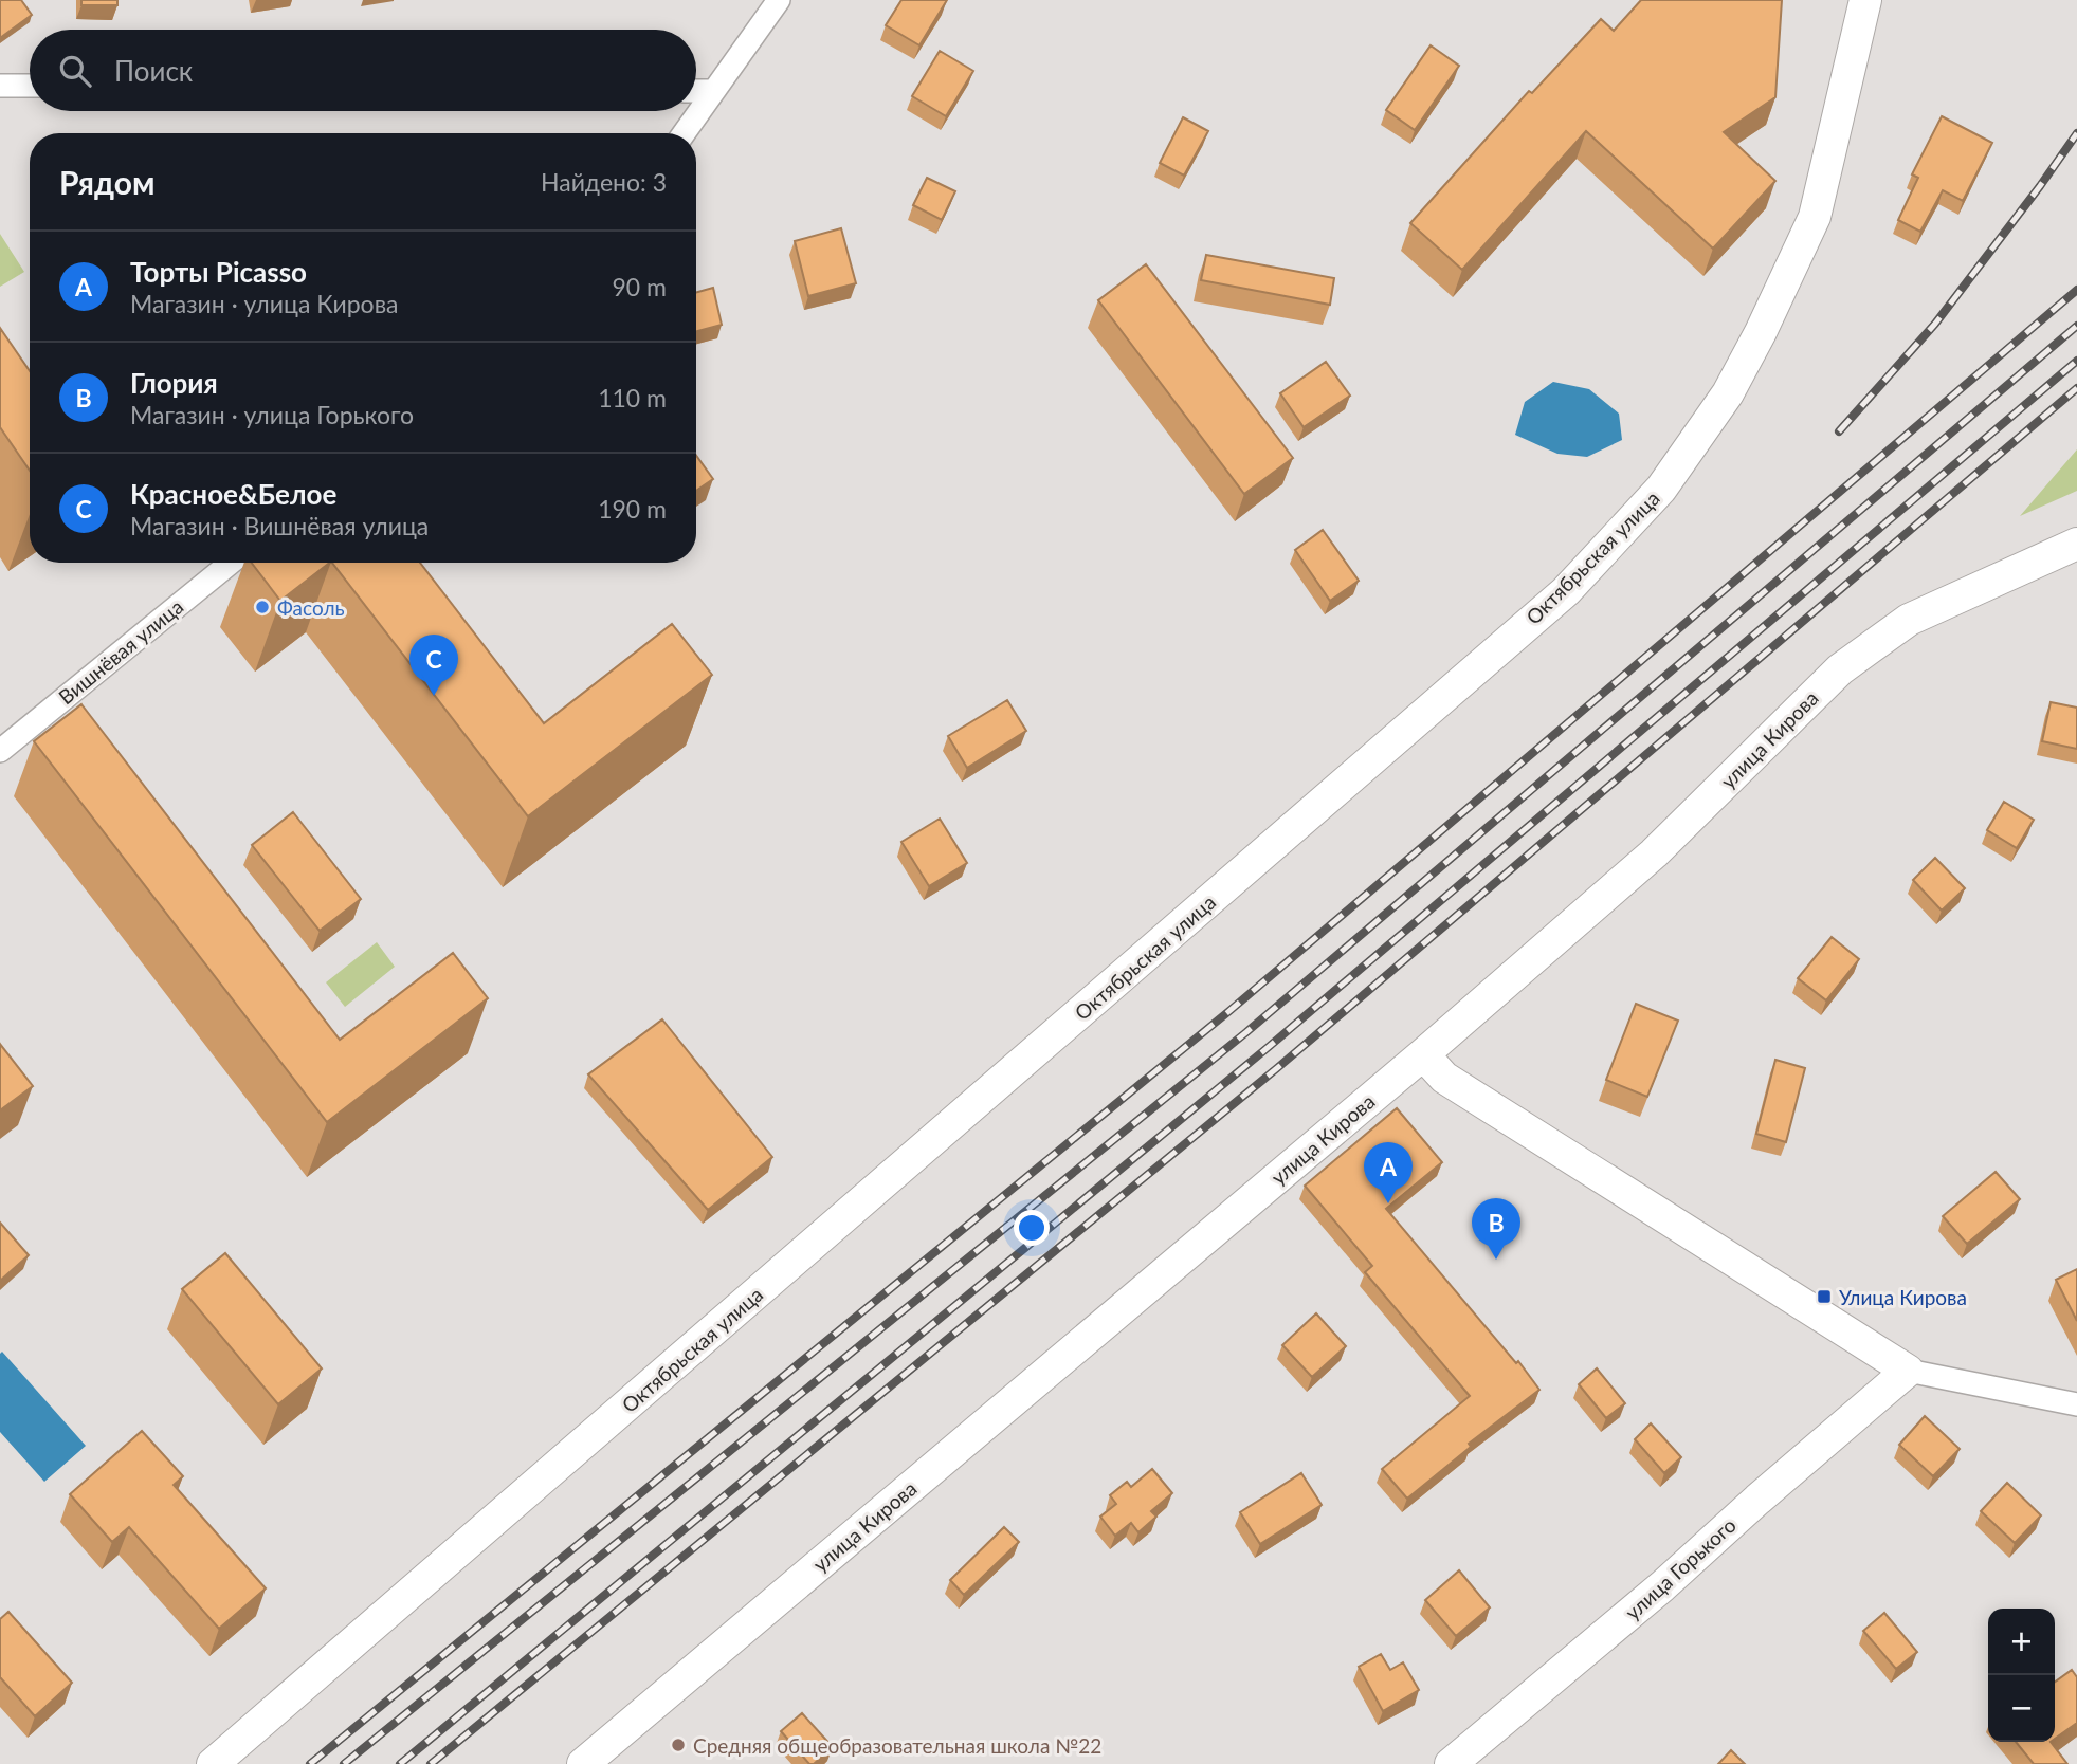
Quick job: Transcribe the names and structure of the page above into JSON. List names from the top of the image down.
{
  "streets": {
    "street": [
      "Октябрьская улица",
      "Вишнёвая улица",
      "улица Кирова",
      "улица Горького"
    ]
  },
  "places": {
    "other": ["Фасоль", "Средняя общеобразовательная школа №22"],
    "transit": ["Улица Кирова"]
  },
  "page": {
    "search": "Поиск",
    "heading": ["Рядом", "Найдено: 3"],
    "list": [
      {
        "mark": "A",
        "name": "Торты Picasso",
        "note": "Магазин · улица Кирова",
        "value": "90 m"
      },
      {
        "mark": "B",
        "name": "Глория",
        "note": "Магазин · улица Горького",
        "value": "110 m"
      },
      {
        "mark": "C",
        "name": "Красное&Белое",
        "note": "Магазин · Вишнёвая улица",
        "value": "190 m"
      }
    ],
    "pins": ["C", "A", "B"],
    "map_buttons": ["+", "−"]
  }
}
